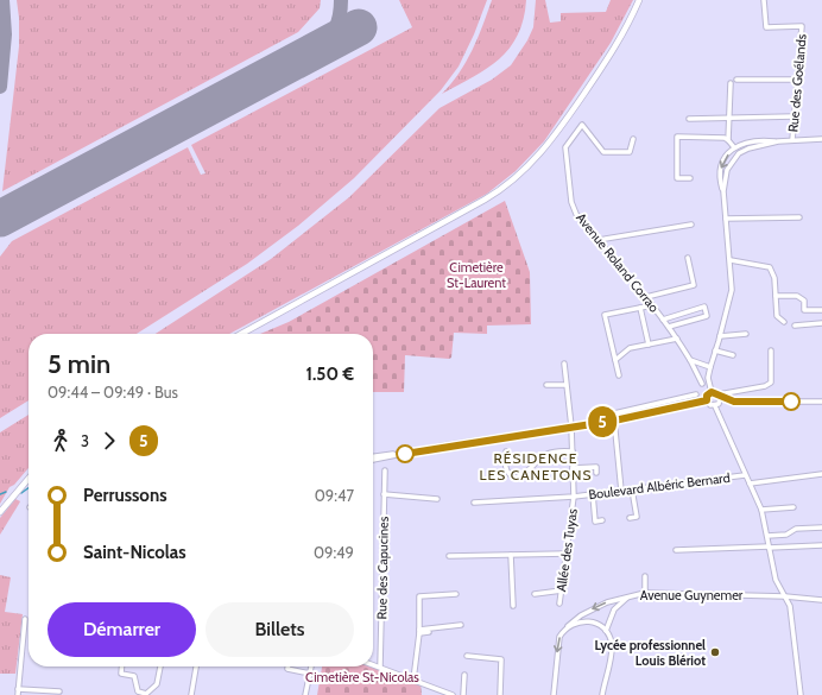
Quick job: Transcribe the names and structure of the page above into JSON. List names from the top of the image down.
{
  "streets": {
    "street": [
      "Rue des Goélands",
      "Avenue Roland Corrao",
      "Boulevard Albéric Bernard",
      "Allée des Tuyas",
      "Rue des Capucines",
      "Avenue Guynemer"
    ]
  },
  "crossings": [
    ["Boulevard Albéric Bernard", "Allée des Tuyas"]
  ],
  "districts": ["RÉSIDENCE LES CANETONS"],
  "parks": ["Cimetière St-Laurent", "Cimetière St-Nicolas"],
  "places": ["Lycée professionnel Louis Blériot"],
  "lines": ["bus line 5"],
  "page": {
    "on_map": "5",
    "heading": ["5 min", "09:44 – 09:49 · Bus", "1.50 €"],
    "legs": ["3", "5"],
    "list": [
      {
        "name": "Perrussons",
        "value": "09:47"
      },
      {
        "name": "Saint-Nicolas",
        "value": "09:49"
      }
    ],
    "buttons": ["Démarrer", "Billets"]
  }
}
